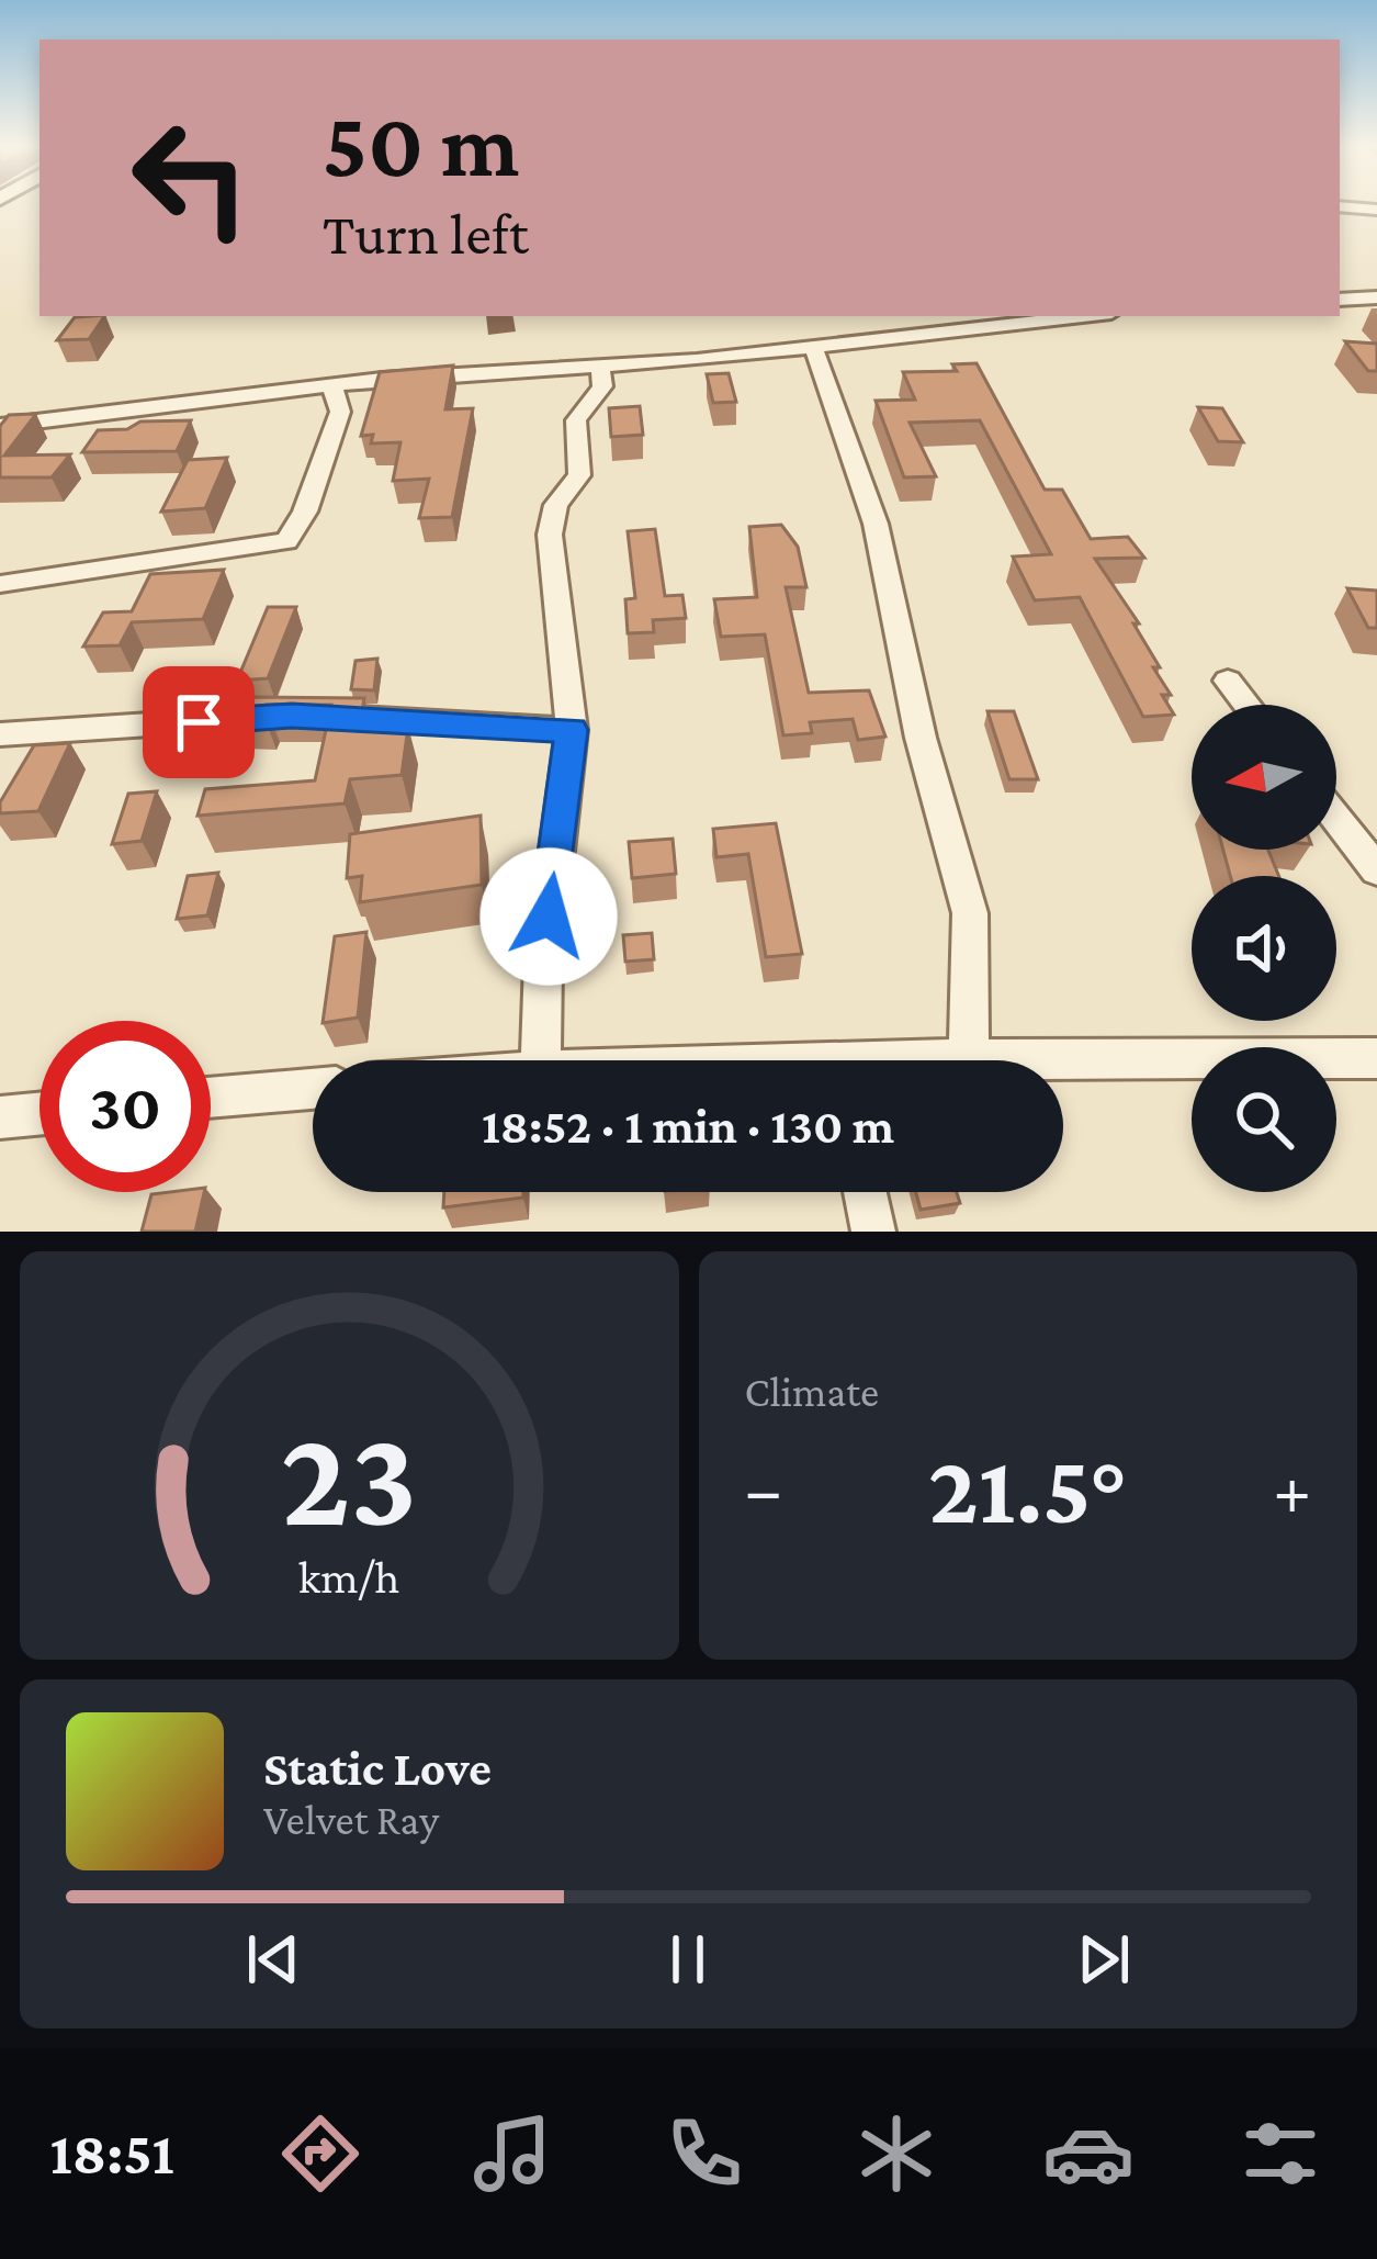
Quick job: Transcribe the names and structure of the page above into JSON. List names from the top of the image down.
{
  "north": "left",
  "page": {
    "turn": ["50 m", "Turn left"],
    "limit": "30",
    "trip": "18:52 · 1 min · 130 m",
    "tile": "Climate",
    "heat": ["−", "21.5°", "+"],
    "song": ["Static Love", "Velvet Ray"],
    "tabs": "18:51",
    "gauge": ["23", "km/h"]
  }
}
